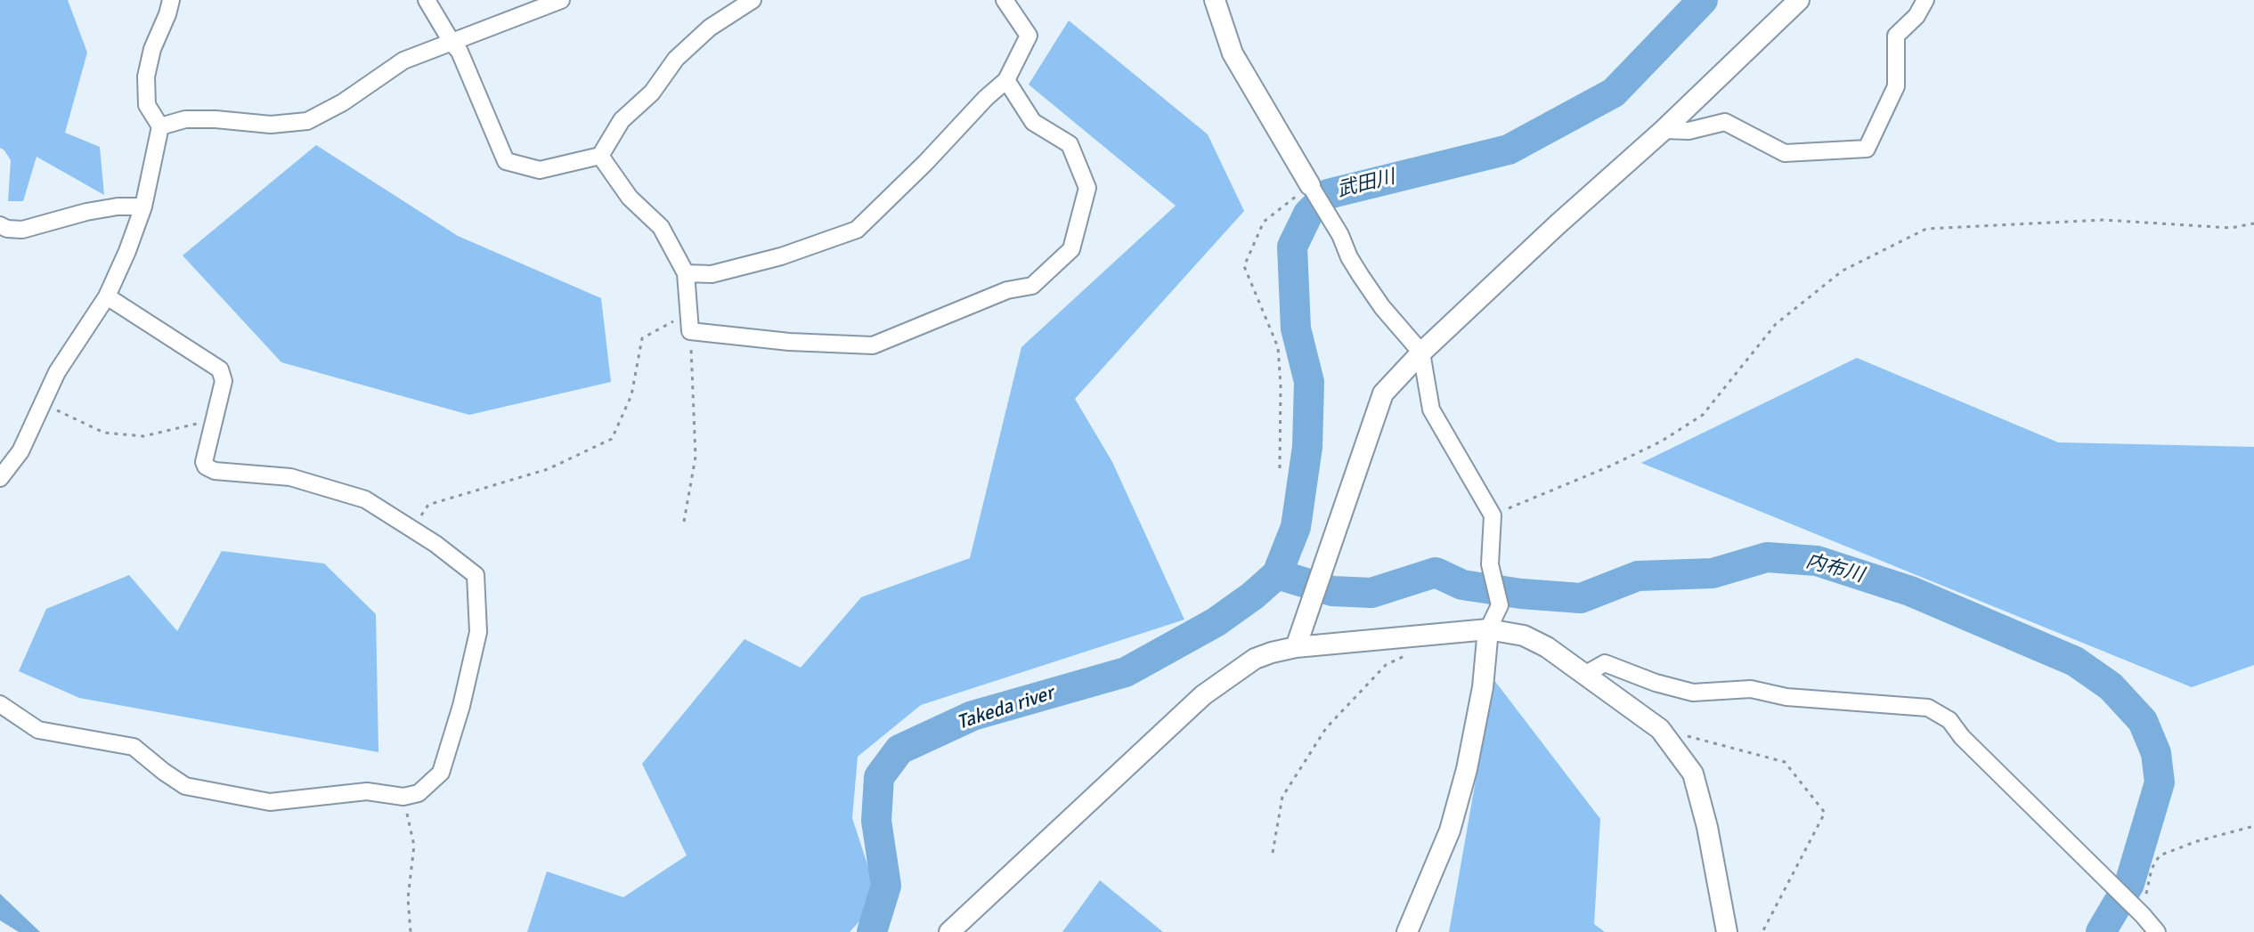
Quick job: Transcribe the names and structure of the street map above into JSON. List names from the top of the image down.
{
  "water": ["武田川", "内布川", "Takeda river"]
}
